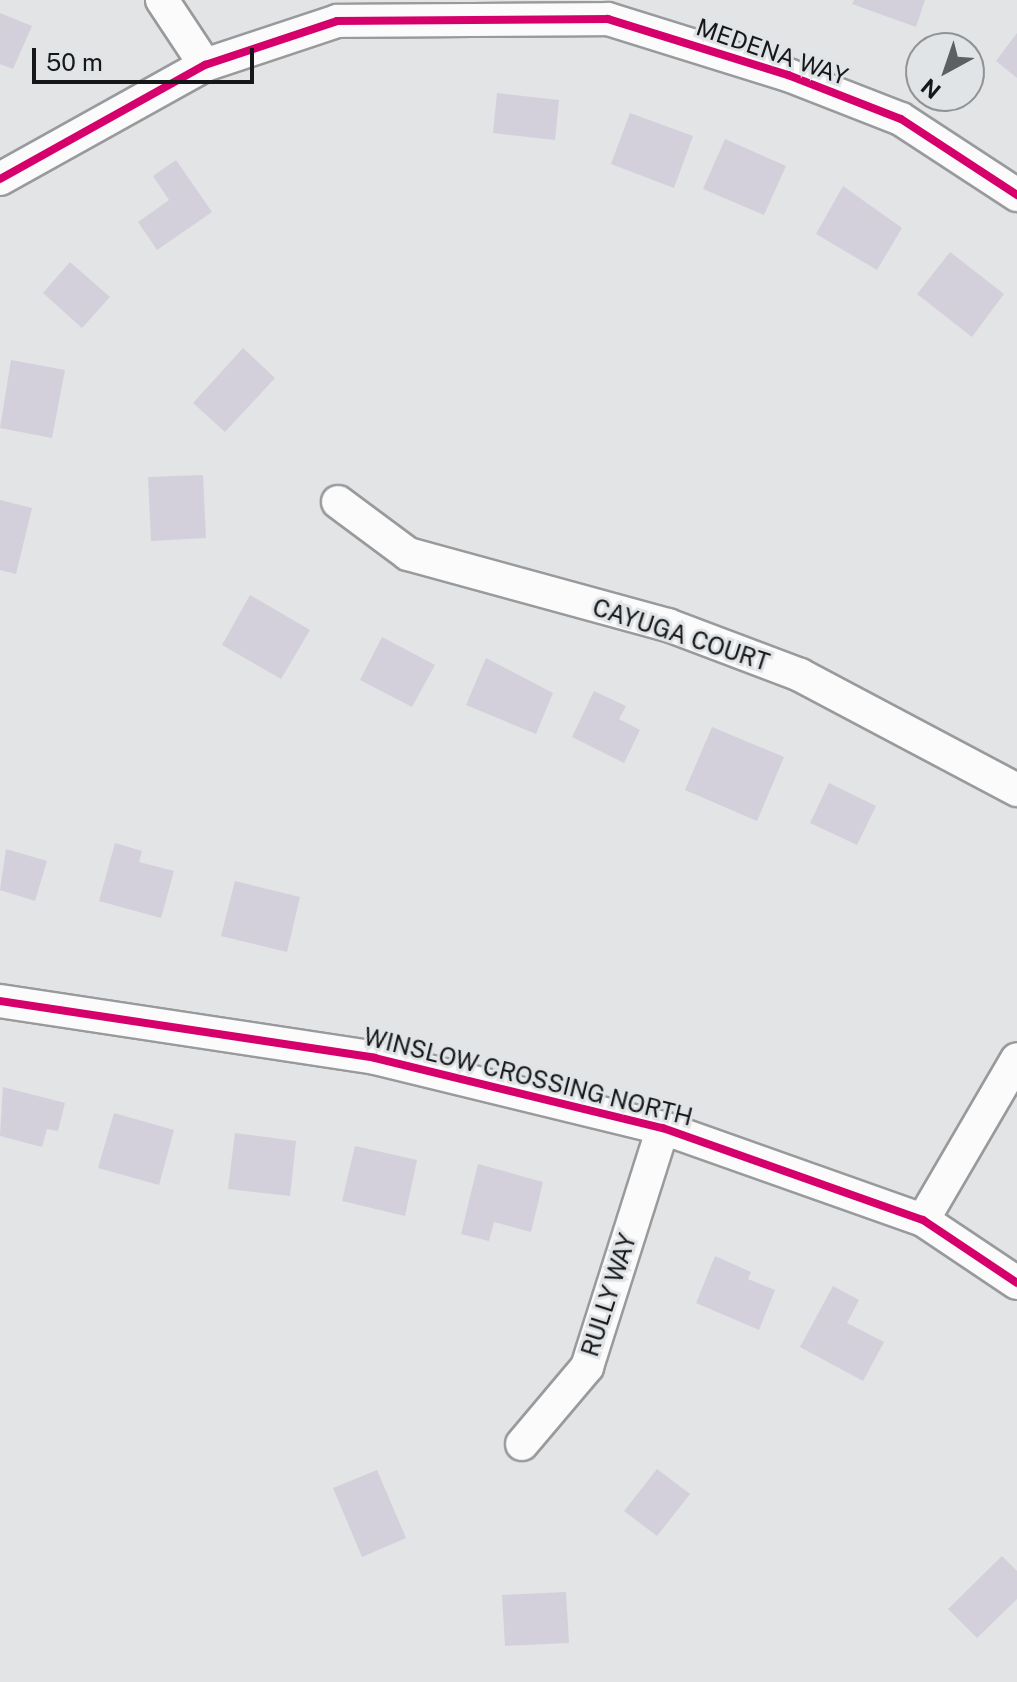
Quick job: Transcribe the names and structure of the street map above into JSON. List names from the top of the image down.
{
  "streets": {
    "street": [
      "MEDENA WAY",
      "CAYUGA COURT",
      "WINSLOW CROSSING NORTH",
      "RULLY WAY"
    ]
  },
  "crossings": [
    ["WINSLOW CROSSING NORTH", "RULLY WAY"]
  ],
  "scale_bar": "50 m",
  "north": "bottom left"
}
